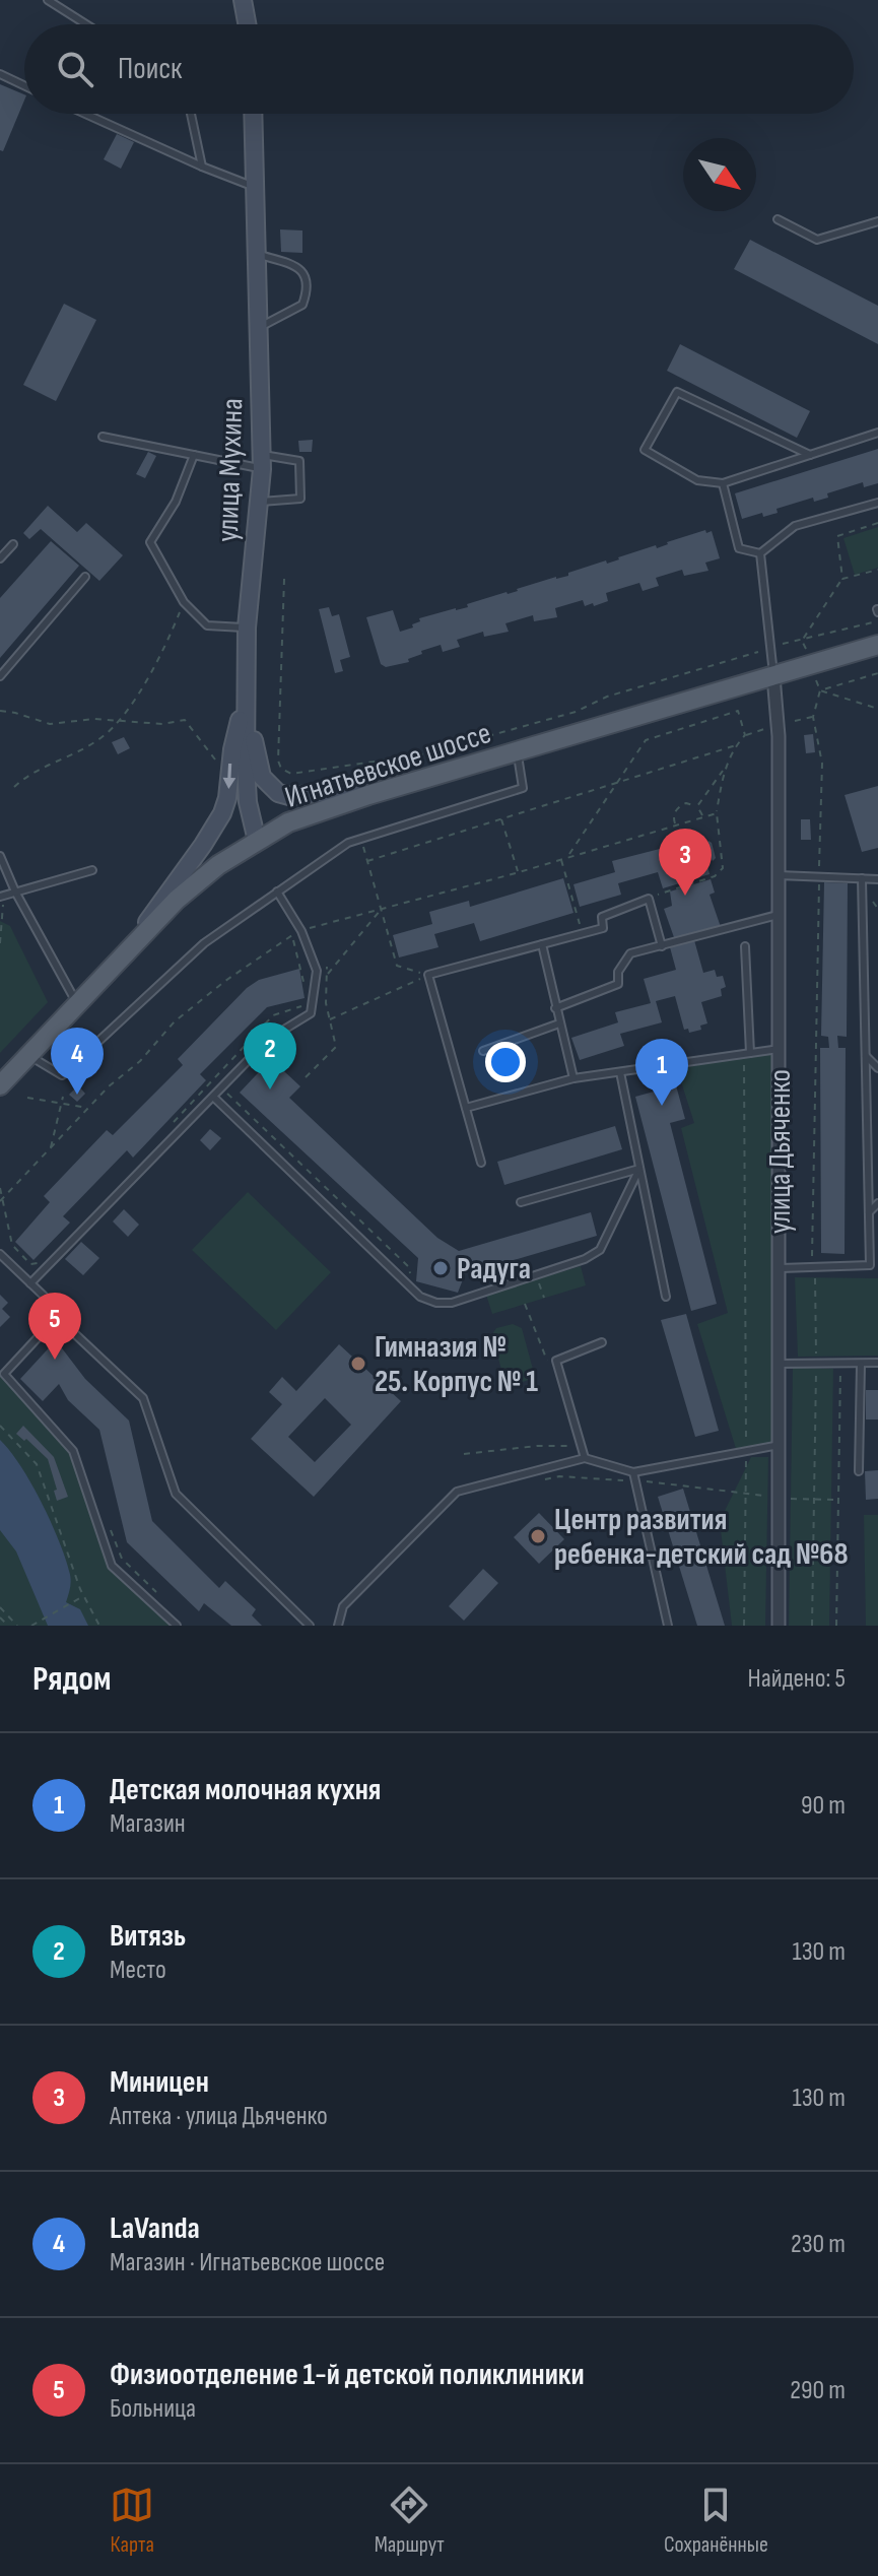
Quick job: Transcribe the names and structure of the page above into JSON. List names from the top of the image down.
{
  "streets": {
    "main road": ["улица Мухина", "Игнатьевское шоссе"],
    "street": ["улица Дьяченко"]
  },
  "crossings": [
    ["улица Мухина", "Игнатьевское шоссе"],
    ["Игнатьевское шоссе", "улица Дьяченко"]
  ],
  "places": ["Радуга", "Гимназия № 25. Корпус № 1", "Центр развития ребенка-детский сад №68"],
  "north": "bottom right",
  "page": {
    "search": "Поиск",
    "pins": [
      "3",
      "2",
      "4",
      "1",
      "5"
    ],
    "heading": ["Рядом", "Найдено: 5"],
    "list": [
      {
        "mark": "1",
        "name": "Детская молочная кухня",
        "note": "Магазин",
        "value": "90 m"
      },
      {
        "mark": "2",
        "name": "Витязь",
        "note": "Место",
        "value": "130 m"
      },
      {
        "mark": "3",
        "name": "Миницен",
        "note": "Аптека · улица Дьяченко",
        "value": "130 m"
      },
      {
        "mark": "4",
        "name": "LaVanda",
        "note": "Магазин · Игнатьевское шоссе",
        "value": "230 m"
      },
      {
        "mark": "5",
        "name": "Физиоотделение 1-й детской поликлиники",
        "note": "Больница",
        "value": "290 m"
      }
    ],
    "nav": ["Карта", "Маршрут", "Сохранённые"]
  }
}
